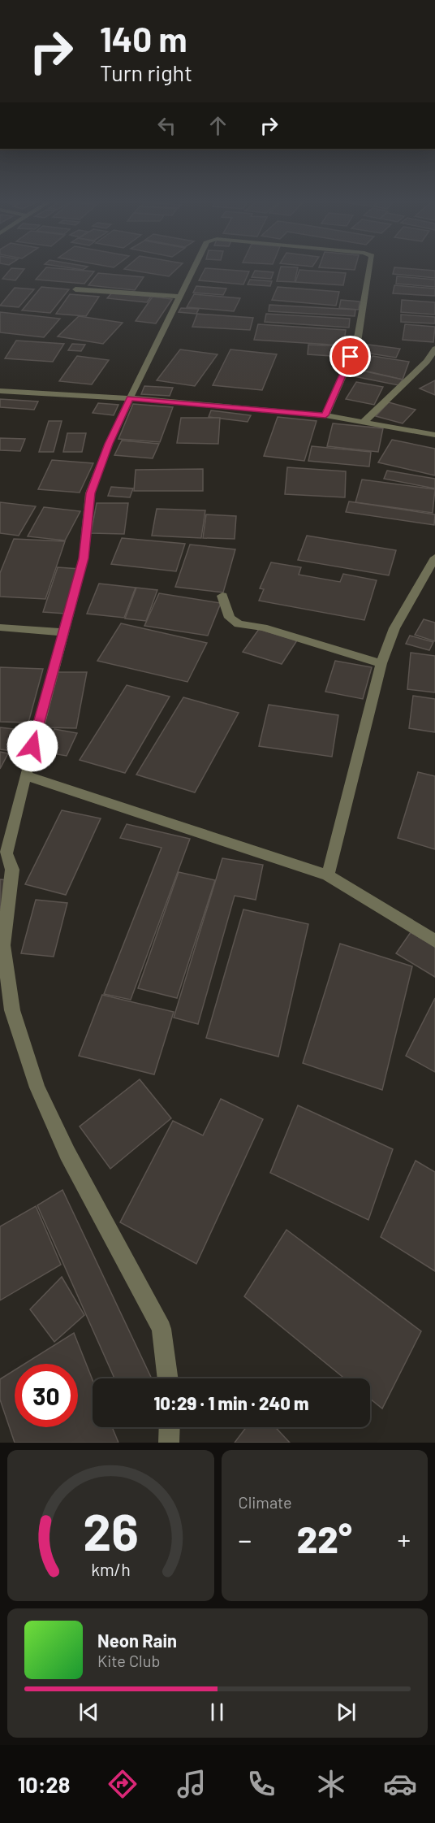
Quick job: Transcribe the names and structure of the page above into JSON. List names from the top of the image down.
{
  "page": {
    "turn": ["140 m", "Turn right"],
    "limit": "30",
    "trip": "10:29 · 1 min · 240 m",
    "tile": "Climate",
    "heat": ["−", "22°", "+"],
    "song": ["Neon Rain", "Kite Club"],
    "tabs": "10:28",
    "gauge": ["26", "km/h"]
  }
}
